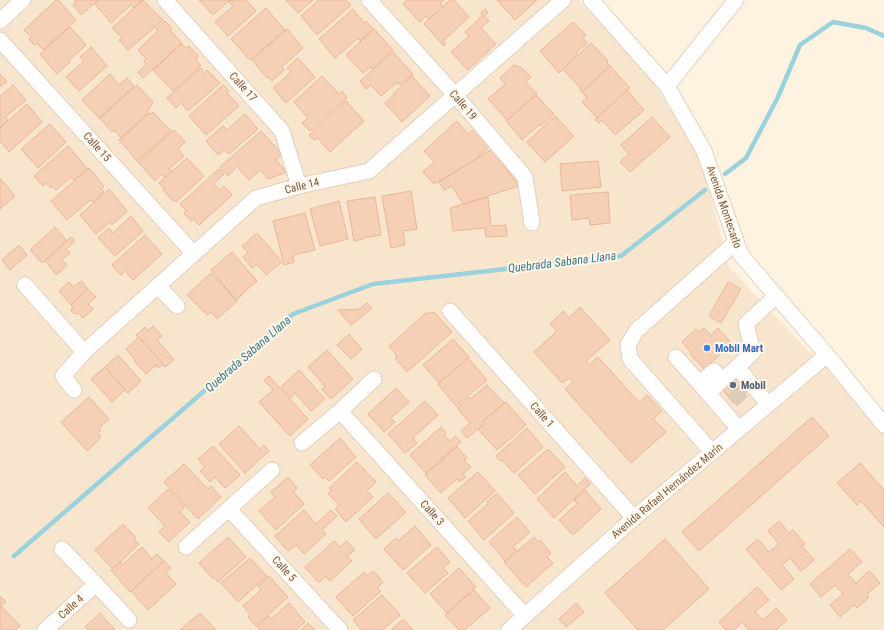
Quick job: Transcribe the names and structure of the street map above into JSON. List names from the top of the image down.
{
  "streets": {
    "street": [
      "Calle 17",
      "Calle 19",
      "Calle 15",
      "Calle 14",
      "Avenida Montecarlo",
      "Calle 1",
      "Avenida Rafael Hernández Marín",
      "Calle 3",
      "Calle 5",
      "Calle 4"
    ]
  },
  "crossings": [
    ["Calle 17", "Calle 14"],
    ["Calle 19", "Calle 14"],
    ["Calle 15", "Calle 14"],
    ["Avenida Montecarlo", "Avenida Rafael Hernández Marín"],
    ["Calle 1", "Avenida Rafael Hernández Marín"],
    ["Avenida Rafael Hernández Marín", "Calle 3"]
  ],
  "water": ["Quebrada Sabana Llana"],
  "places": ["Mobil Mart", "Mobil"]
}
